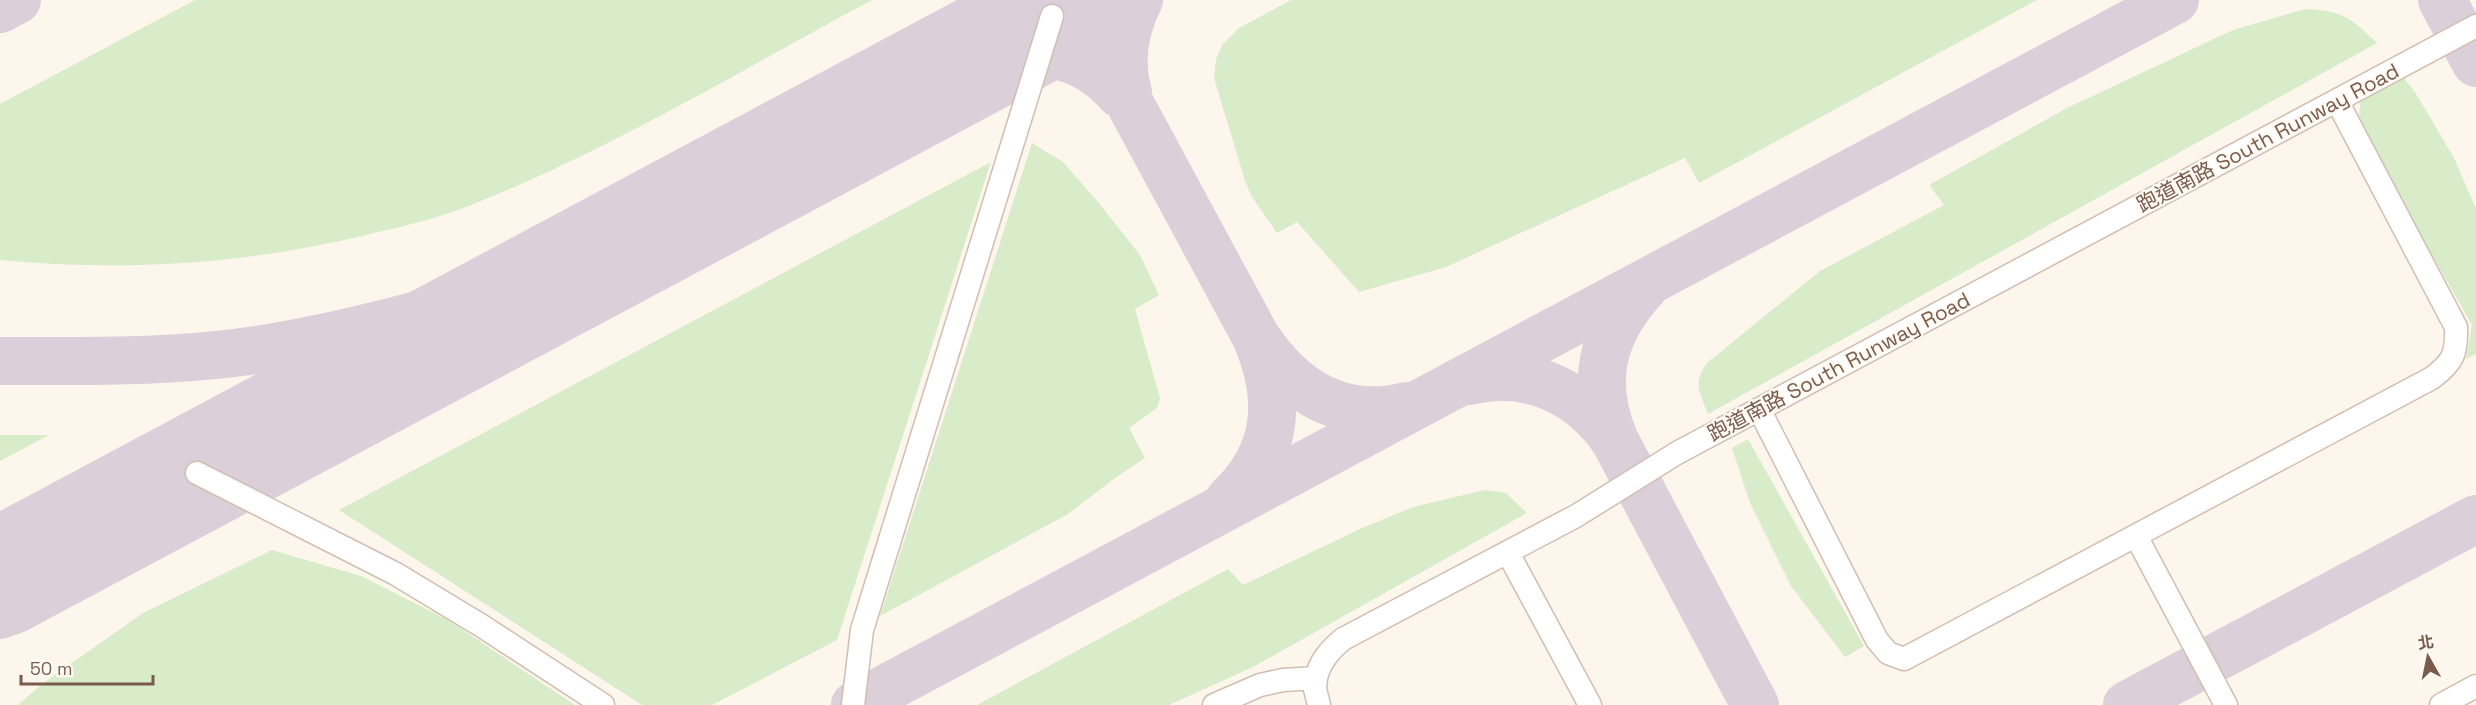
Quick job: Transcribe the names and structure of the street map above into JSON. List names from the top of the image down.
{
  "streets": {
    "lane": ["跑道南路 South Runway Road"]
  },
  "scale_bar": "50 m",
  "north": "top"
}
